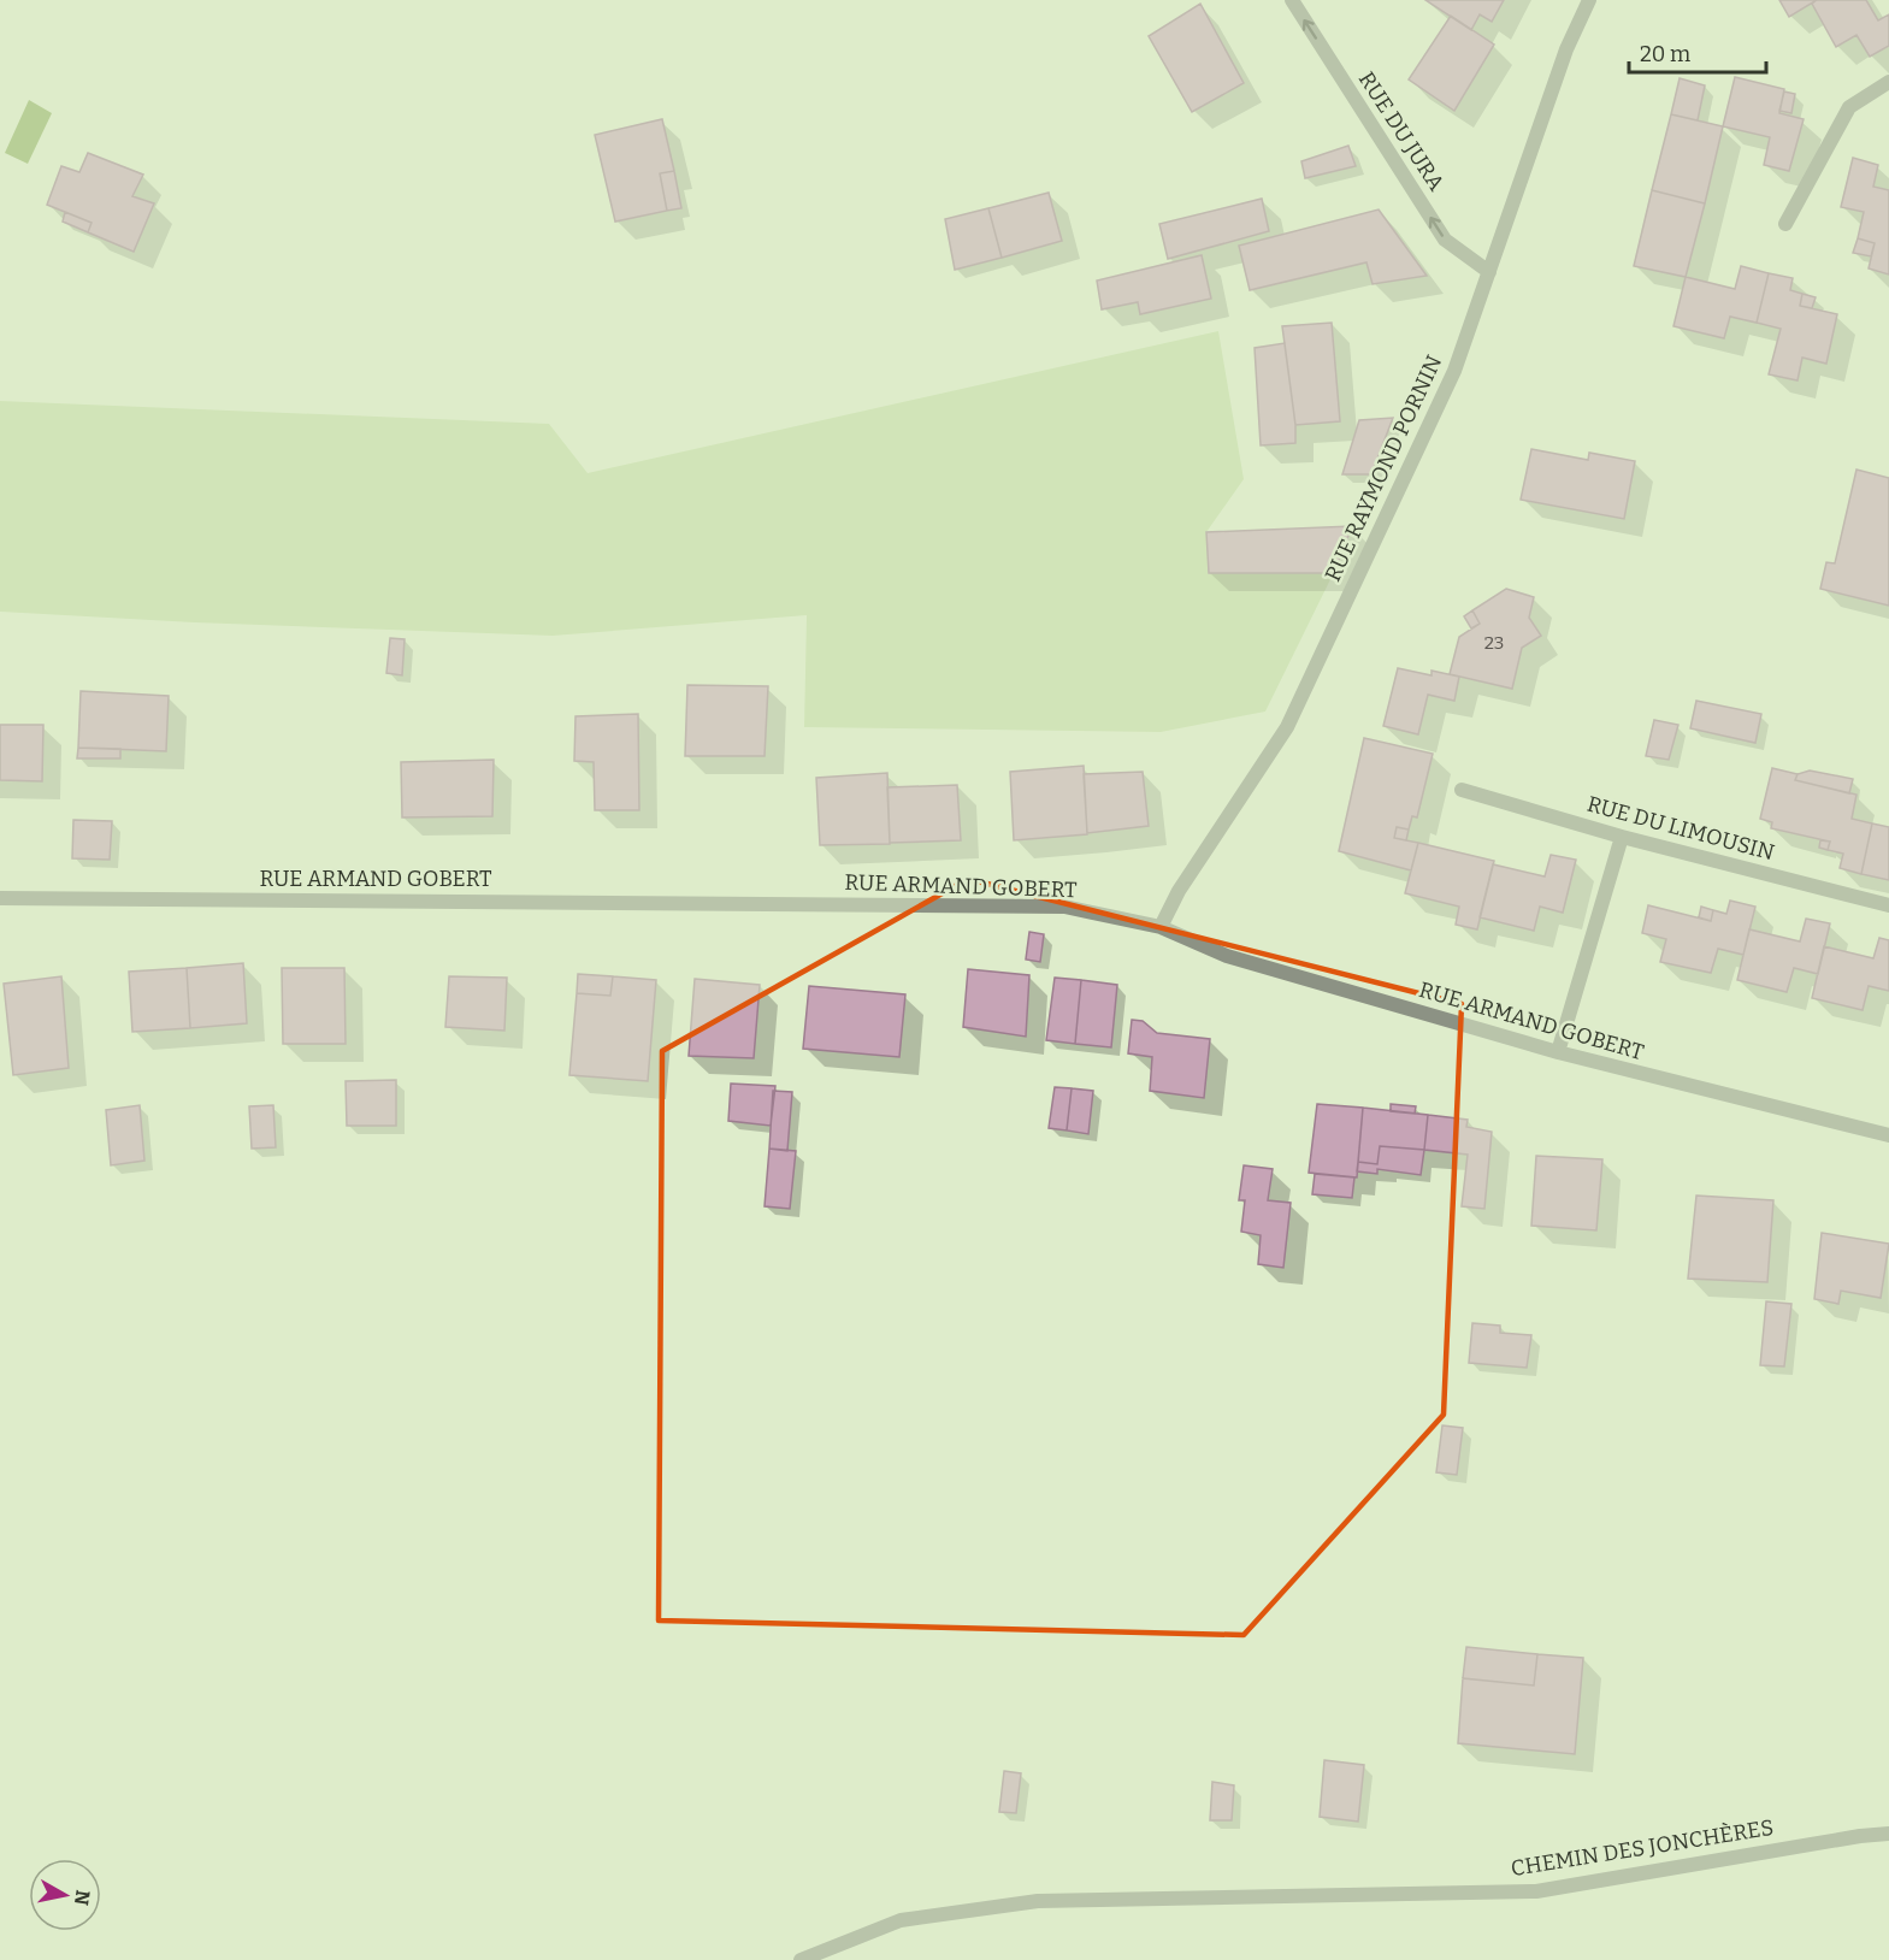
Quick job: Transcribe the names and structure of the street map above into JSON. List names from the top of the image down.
{
  "streets": {
    "street": [
      "RUE DU JURA",
      "RUE RAYMOND PORNIN",
      "RUE DU LIMOUSIN",
      "RUE ARMAND GOBERT",
      "CHEMIN DES JONCHÈRES"
    ]
  },
  "crossings": [
    ["RUE DU JURA", "RUE RAYMOND PORNIN"],
    ["RUE RAYMOND PORNIN", "RUE ARMAND GOBERT"]
  ],
  "one_way": ["RUE DU JURA"],
  "house_numbers": ["23"],
  "scale_bar": "20 m",
  "north": "right"
}
